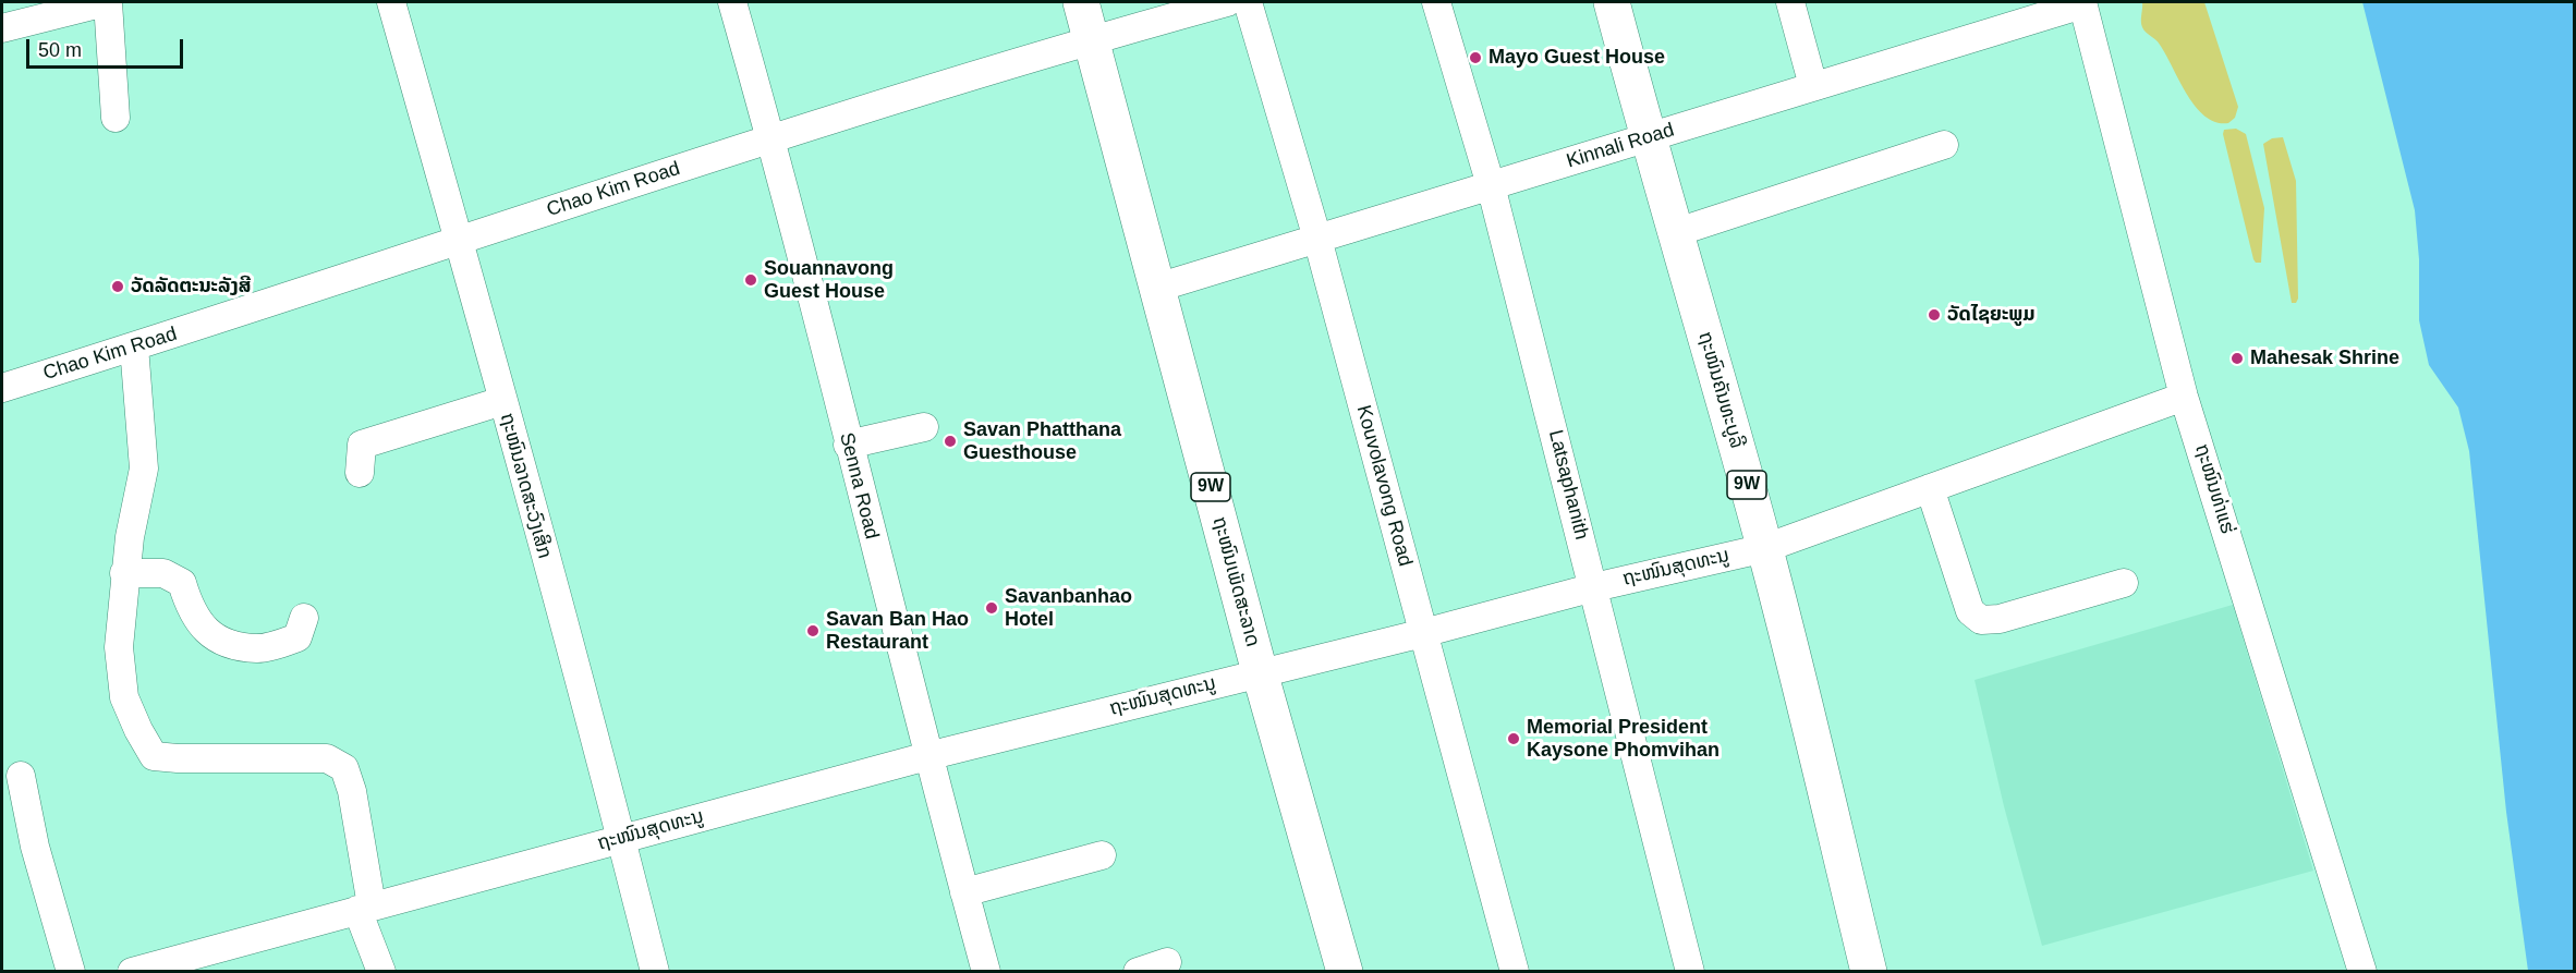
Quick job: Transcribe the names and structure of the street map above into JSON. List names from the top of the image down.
{
  "streets": {
    "main road": ["ຖະໜົນຄັນທະບູລີ", "9W", "ຖະໜົນເພັດສະລາດ"],
    "street": [
      "Kinnali Road",
      "Chao Kim Road",
      "Latsaphanith",
      "ຖະໜົນລາດສະວົງເສິກ",
      "Senna Road",
      "Kouvolavong Road",
      "ຖະໜົນທ່າແຮ່",
      "ຖະໜົນສຸດທະນູ"
    ]
  },
  "crossings": [
    ["Kinnali Road", "ຖະໜົນຄັນທະບູລີ"],
    ["Kinnali Road", "Latsaphanith"],
    ["Kinnali Road", "Kouvolavong Road"],
    ["Kinnali Road", "ຖະໜົນທ່າແຮ່"],
    ["Kinnali Road", "ຖະໜົນເພັດສະລາດ"],
    ["Chao Kim Road", "ຖະໜົນລາດສະວົງເສິກ"],
    ["Chao Kim Road", "Senna Road"],
    ["Chao Kim Road", "ຖະໜົນເພັດສະລາດ"],
    ["ຖະໜົນຄັນທະບູລີ", "ຖະໜົນສຸດທະນູ"],
    ["Latsaphanith", "ຖະໜົນສຸດທະນູ"],
    ["ຖະໜົນລາດສະວົງເສິກ", "ຖະໜົນສຸດທະນູ"],
    ["Senna Road", "ຖະໜົນສຸດທະນູ"],
    ["Kouvolavong Road", "ຖະໜົນສຸດທະນູ"],
    ["ຖະໜົນທ່າແຮ່", "ຖະໜົນສຸດທະນູ"],
    ["ຖະໜົນສຸດທະນູ", "ຖະໜົນເພັດສະລາດ"]
  ],
  "places": [
    "Mayo Guest House",
    "Souannavong Guest House",
    "ວັດລັດຕະນະລັງສີ",
    "ວັດໄຊຍະພູມ",
    "Mahesak Shrine",
    "Savan Phatthana Guesthouse",
    "Savanbanhao Hotel",
    "Savan Ban Hao Restaurant",
    "Memorial President Kaysone Phomvihan"
  ],
  "scale_bar": "50 m"
}
